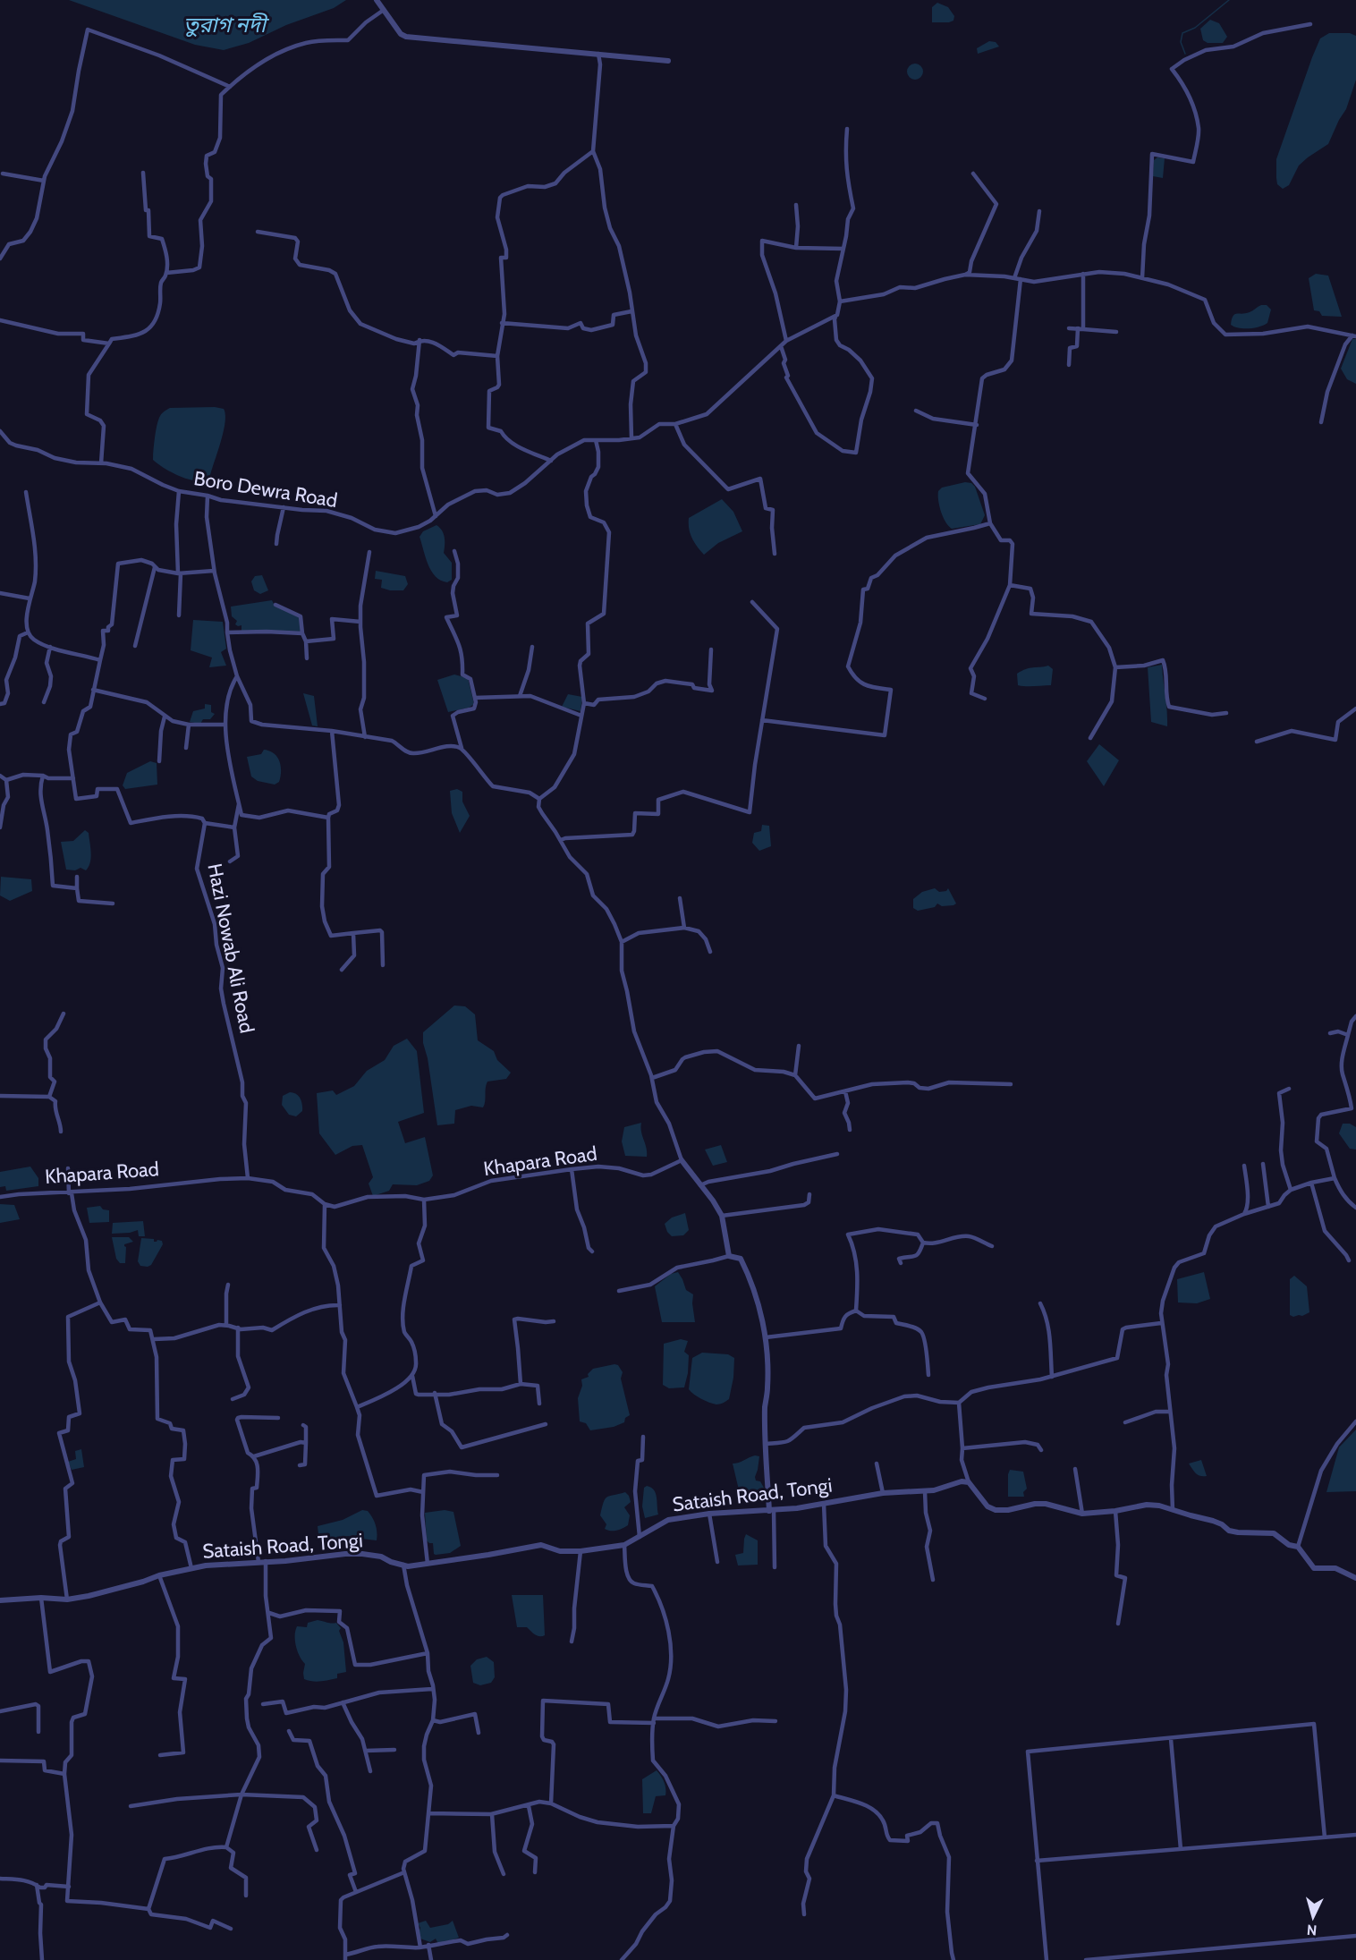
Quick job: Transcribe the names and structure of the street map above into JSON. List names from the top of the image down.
{
  "streets": {
    "street": [
      "Boro Dewra Road",
      "Hazi Nowab Ali Road",
      "Khapara Road",
      "Sataish Road, Tongi"
    ]
  },
  "crossings": [
    ["Hazi Nowab Ali Road", "Khapara Road"]
  ],
  "water": ["তুরাগ নদী"],
  "north": "bottom"
}
